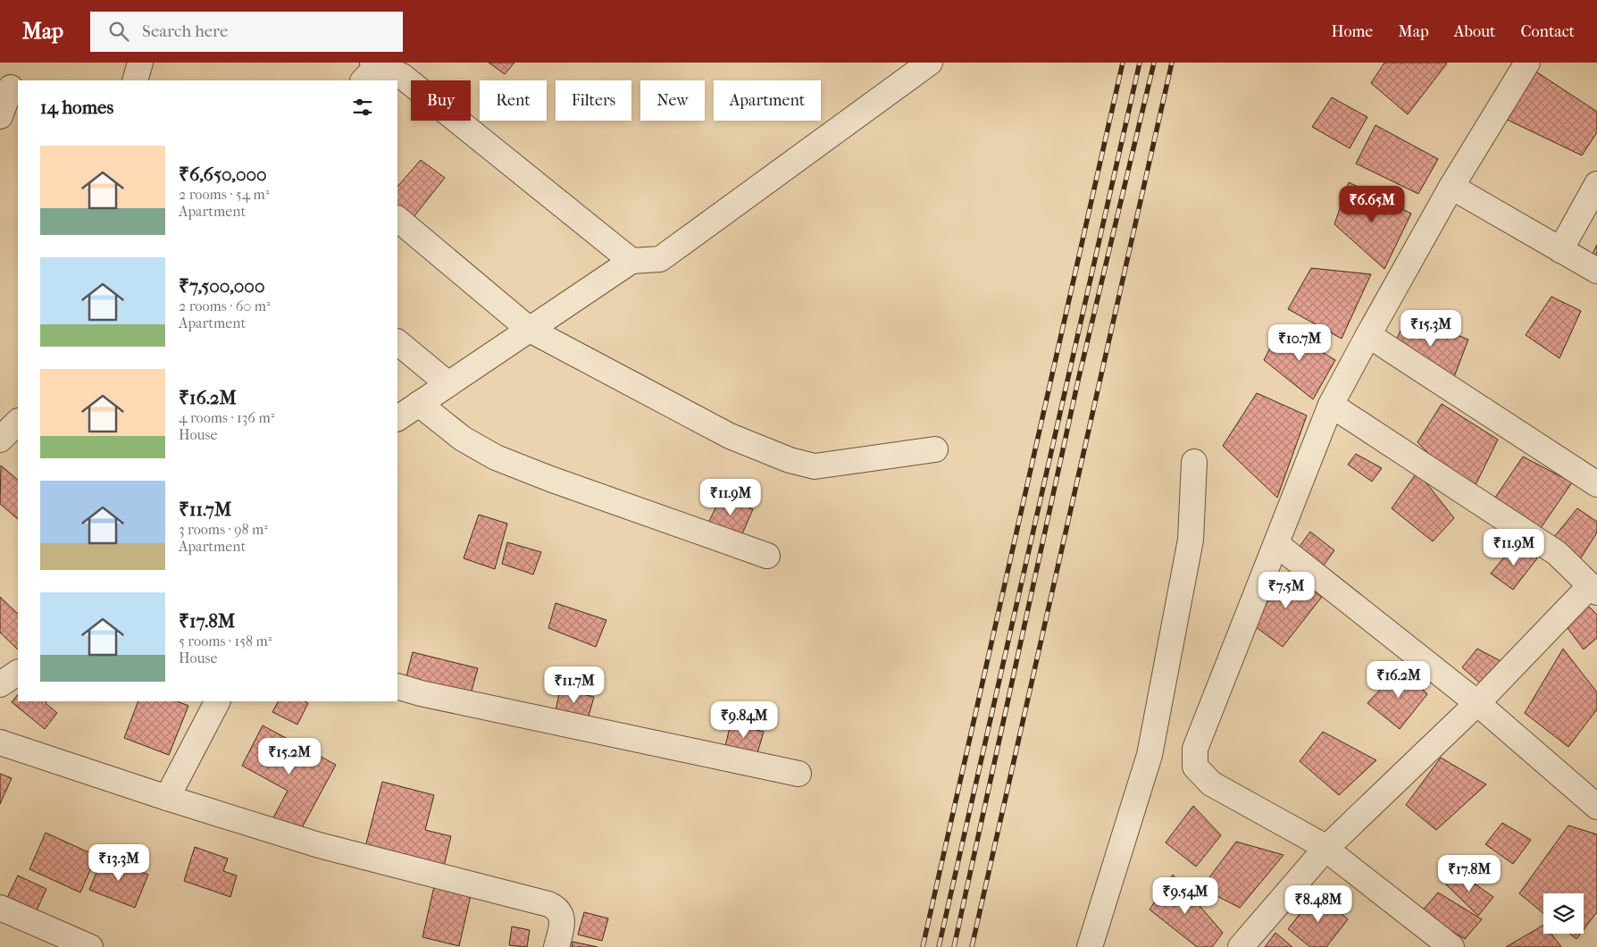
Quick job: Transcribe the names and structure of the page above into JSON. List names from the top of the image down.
{
  "page": {
    "header": "Map",
    "search": "Search here",
    "nav": [
      "Home",
      "Map",
      "About",
      "Contact"
    ],
    "chip": [
      "Buy",
      "Rent",
      "Filters",
      "New",
      "Apartment"
    ],
    "heading": "14 homes",
    "list": [
      {
        "name": "₹6,650,000",
        "note": "2 rooms · 54 m² · Apartment"
      },
      {
        "name": "₹7,500,000",
        "note": "2 rooms · 60 m² · Apartment"
      },
      {
        "name": "₹16.2M",
        "note": "4 rooms · 136 m² · House"
      },
      {
        "name": "₹11.7M",
        "note": "3 rooms · 98 m² · Apartment"
      },
      {
        "name": "₹17.8M",
        "note": "5 rooms · 158 m² · House"
      }
    ],
    "price": [
      "₹6.65M",
      "₹15.3M",
      "₹10.7M",
      "₹11.9M",
      "₹11.9M",
      "₹7.5M",
      "₹16.2M",
      "₹11.7M",
      "₹9.84M",
      "₹15.2M",
      "₹13.3M",
      "₹17.8M",
      "₹9.54M",
      "₹8.48M"
    ]
  }
}
